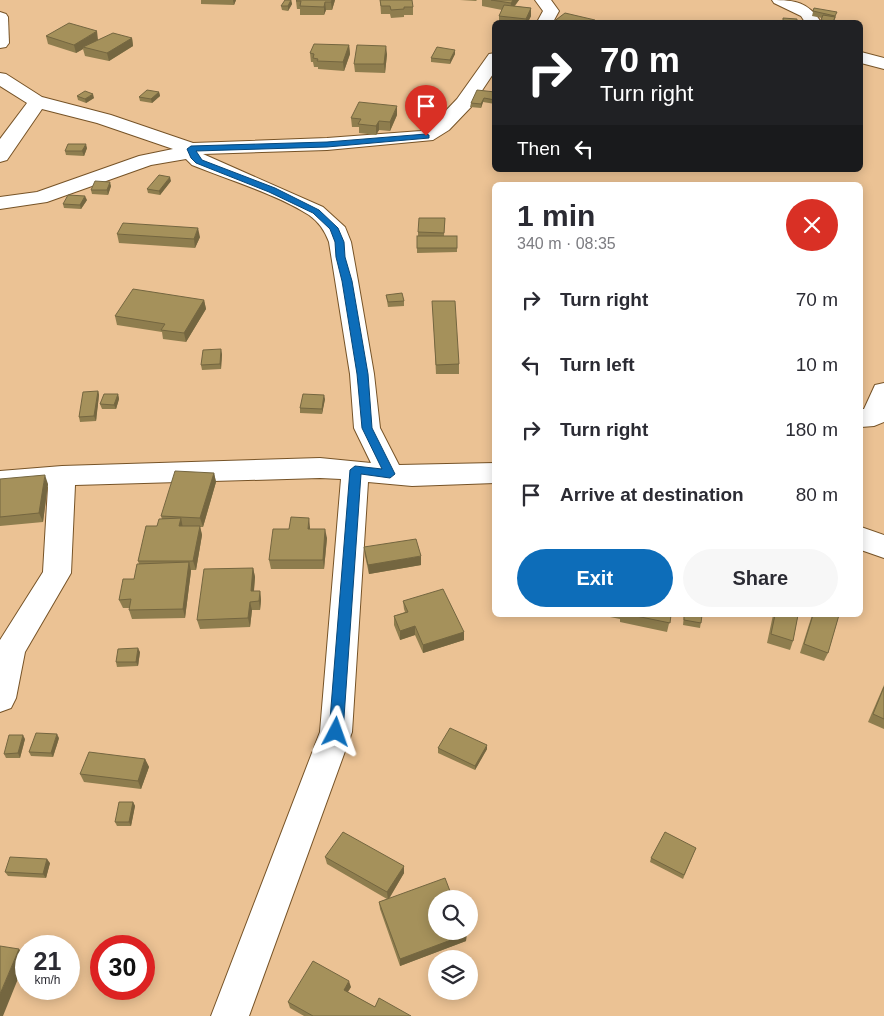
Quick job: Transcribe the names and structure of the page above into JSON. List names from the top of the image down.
{
  "page": {
    "turn": ["70 m", "Turn right"],
    "then": "Then",
    "heading": ["1 min", "340 m · 08:35"],
    "list": [
      {
        "name": "Turn right",
        "value": "70 m"
      },
      {
        "name": "Turn left",
        "value": "10 m"
      },
      {
        "name": "Turn right",
        "value": "180 m"
      },
      {
        "name": "Arrive at destination",
        "value": "80 m"
      }
    ],
    "buttons": ["Exit", "Share"],
    "speed": "21 km/h",
    "limit": "30"
  }
}
